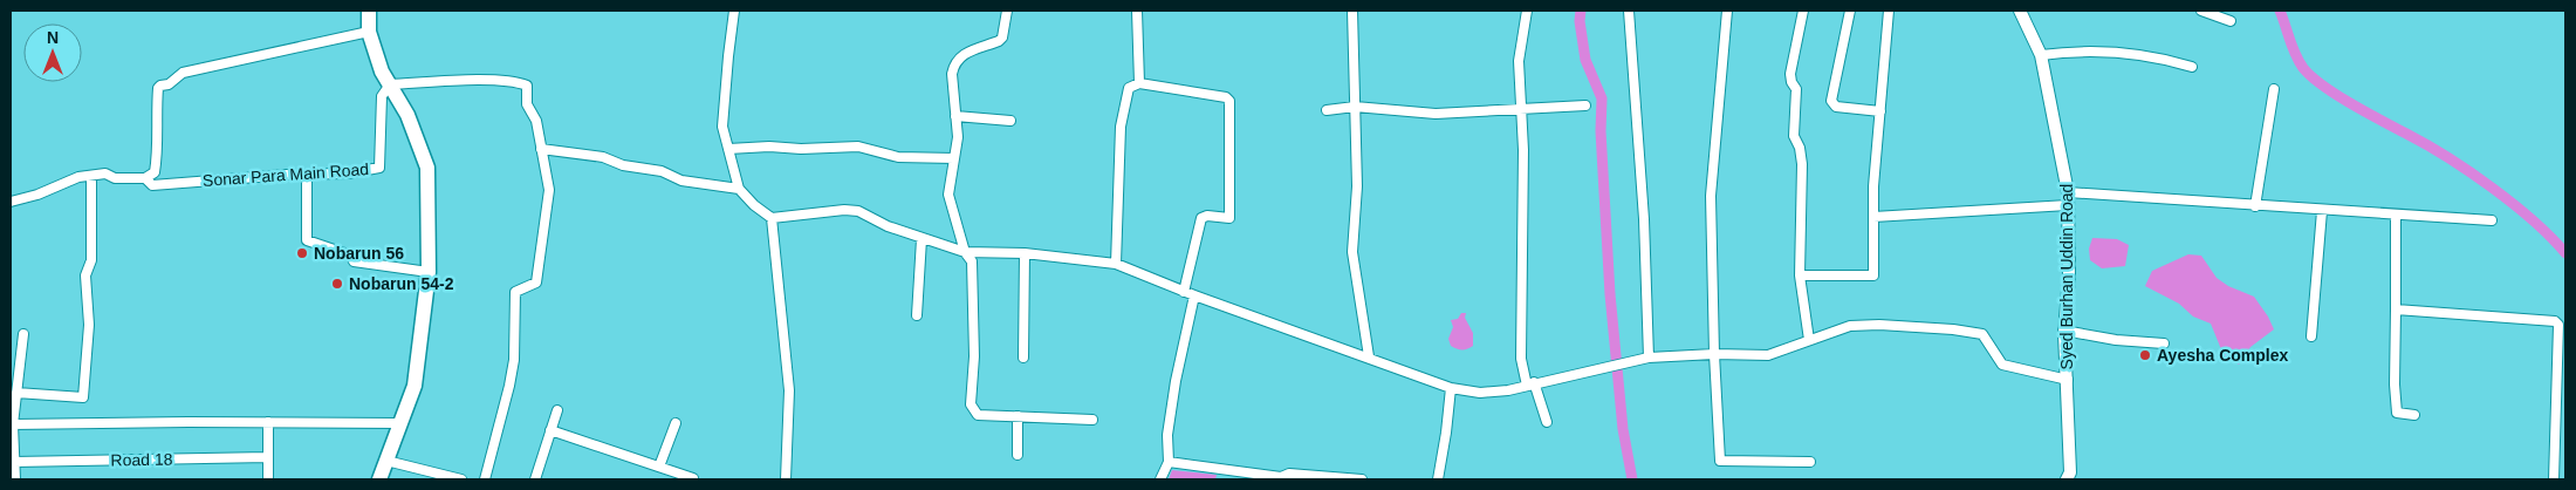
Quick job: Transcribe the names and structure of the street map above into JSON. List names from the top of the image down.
{
  "streets": {
    "street": ["Sonar Para Main Road", "Syed Burhan Uddin Road", "Road 18"]
  },
  "places": ["Nobarun 56", "Nobarun 54-2", "Ayesha Complex"],
  "north": "top"
}
